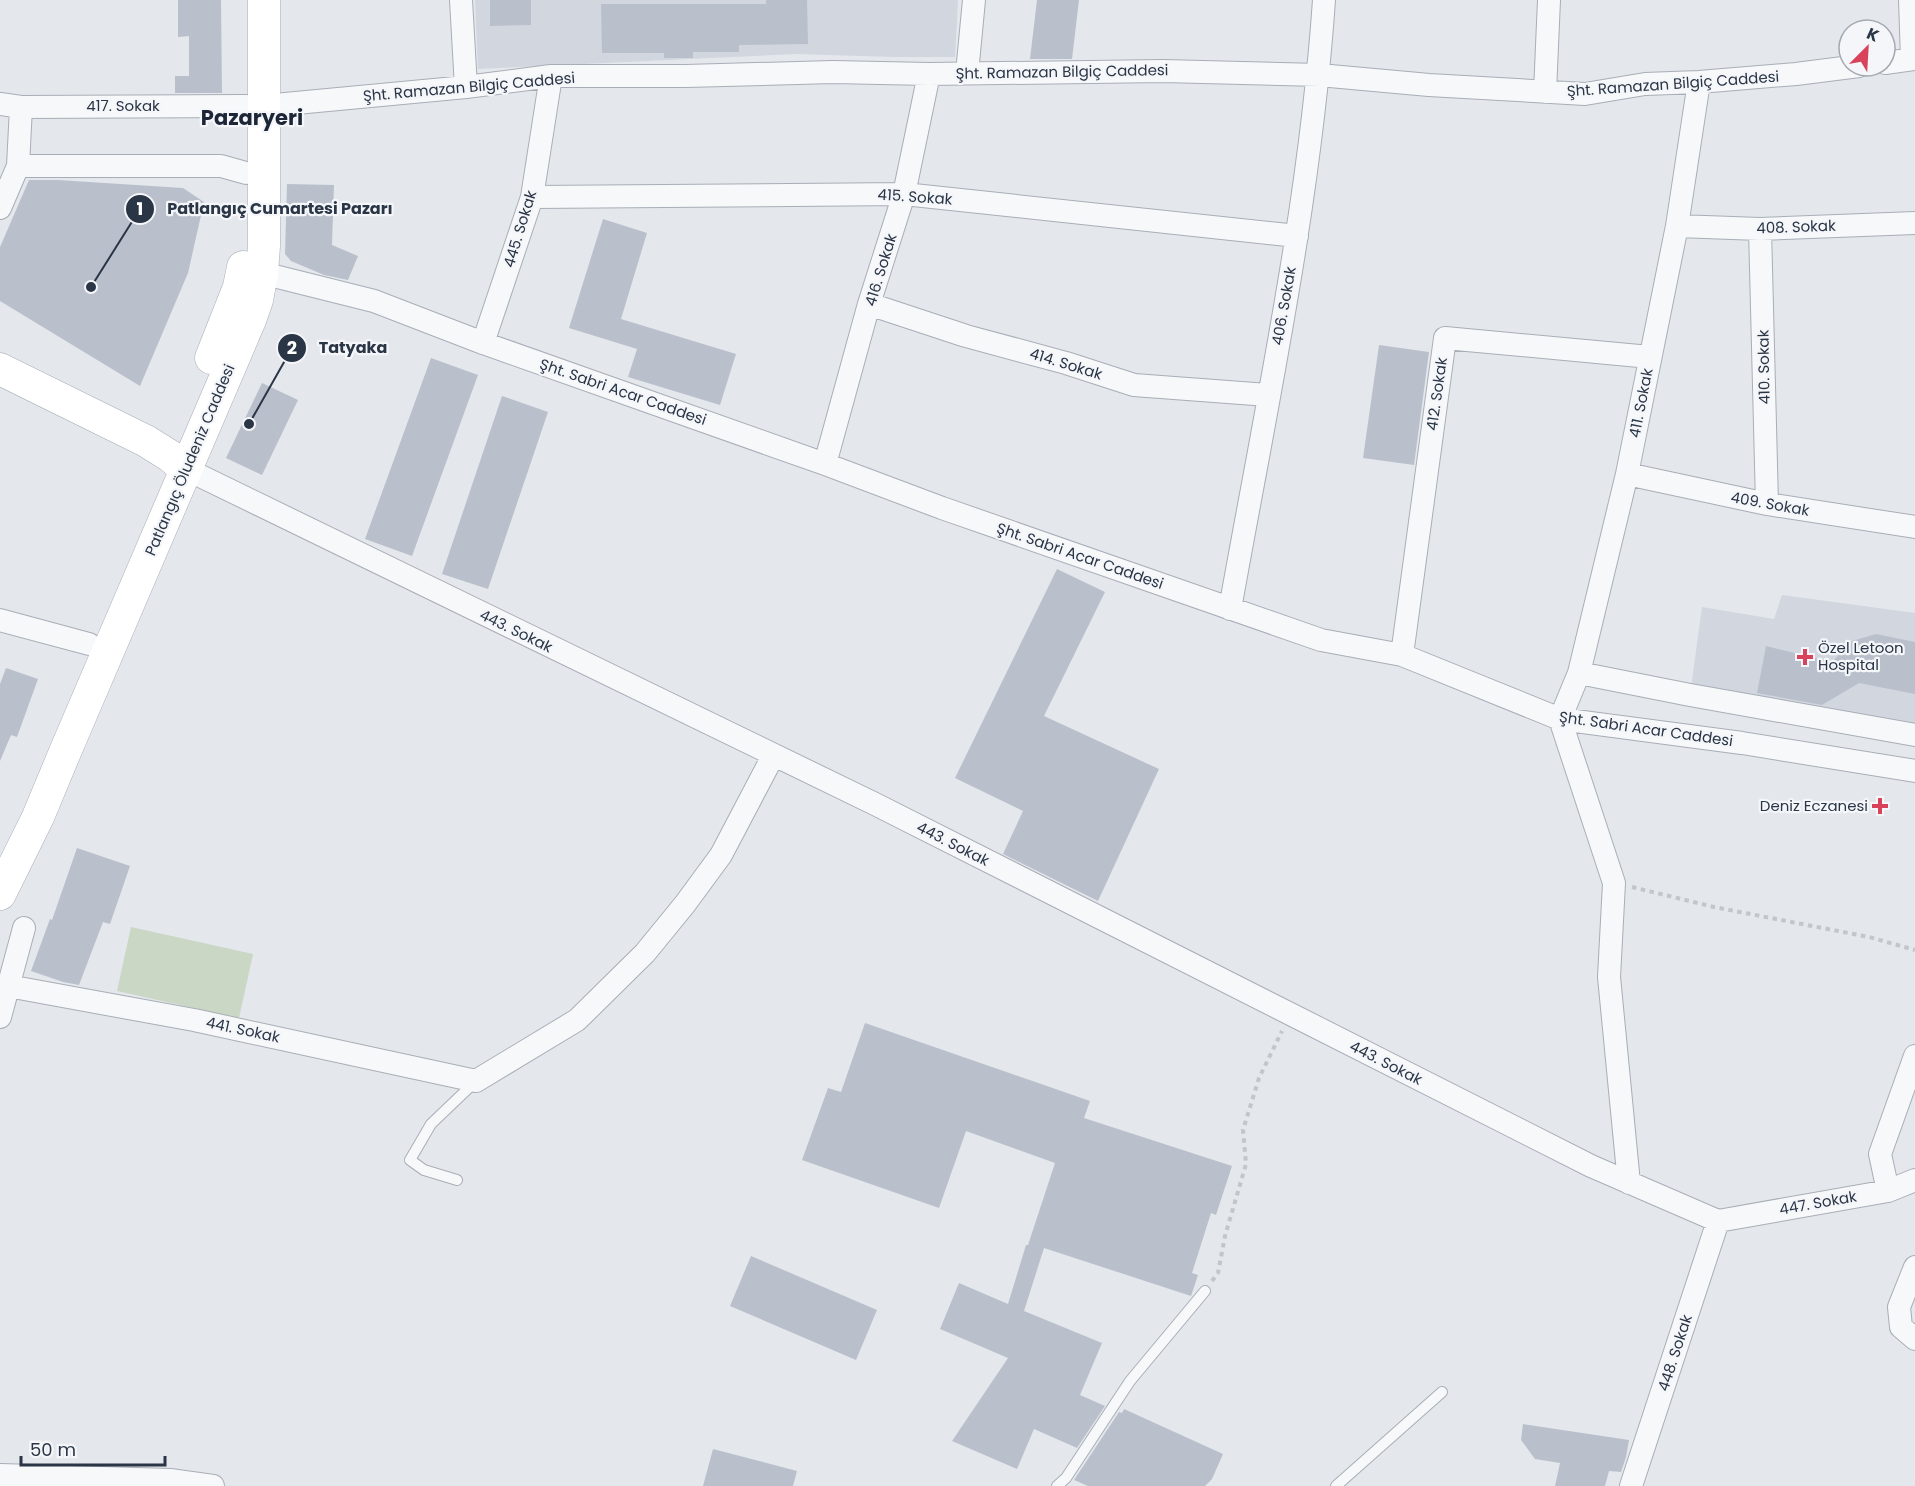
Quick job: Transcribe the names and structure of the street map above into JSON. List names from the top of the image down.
{
  "streets": {
    "main road": ["Patlangıç Öludeniz Caddesi"],
    "street": [
      "Şht. Ramazan Bilgiç Caddesi",
      "417. Sokak",
      "415. Sokak",
      "408. Sokak",
      "445. Sokak",
      "416. Sokak",
      "406. Sokak",
      "414. Sokak",
      "410. Sokak",
      "Şht. Sabri Acar Caddesi",
      "412. Sokak",
      "411. Sokak",
      "409. Sokak",
      "443. Sokak",
      "441. Sokak",
      "447. Sokak",
      "448. Sokak"
    ]
  },
  "crossings": [
    ["Şht. Ramazan Bilgiç Caddesi", "417. Sokak"],
    ["Şht. Ramazan Bilgiç Caddesi", "445. Sokak"],
    ["Şht. Ramazan Bilgiç Caddesi", "416. Sokak"],
    ["Şht. Ramazan Bilgiç Caddesi", "406. Sokak"],
    ["Şht. Ramazan Bilgiç Caddesi", "411. Sokak"],
    ["Şht. Ramazan Bilgiç Caddesi", "Patlangıç Öludeniz Caddesi"],
    ["417. Sokak", "Patlangıç Öludeniz Caddesi"],
    ["415. Sokak", "445. Sokak"],
    ["415. Sokak", "416. Sokak"],
    ["415. Sokak", "406. Sokak"],
    ["408. Sokak", "410. Sokak"],
    ["408. Sokak", "411. Sokak"],
    ["445. Sokak", "Şht. Sabri Acar Caddesi"],
    ["416. Sokak", "414. Sokak"],
    ["416. Sokak", "Şht. Sabri Acar Caddesi"],
    ["406. Sokak", "414. Sokak"],
    ["406. Sokak", "Şht. Sabri Acar Caddesi"],
    ["410. Sokak", "409. Sokak"],
    ["Şht. Sabri Acar Caddesi", "412. Sokak"],
    ["Şht. Sabri Acar Caddesi", "411. Sokak"],
    ["Şht. Sabri Acar Caddesi", "Patlangıç Öludeniz Caddesi"],
    ["412. Sokak", "411. Sokak"],
    ["411. Sokak", "409. Sokak"],
    ["Patlangıç Öludeniz Caddesi", "443. Sokak"],
    ["443. Sokak", "447. Sokak"],
    ["443. Sokak", "448. Sokak"],
    ["447. Sokak", "448. Sokak"]
  ],
  "districts": ["Pazaryeri"],
  "places": {
    "other": ["Patlangıç Cumartesi Pazarı", "Tatyaka"],
    "health": ["Özel Letoon Hospital", "Deniz Eczanesi"]
  },
  "scale_bar": "50 m",
  "north": "top right"
}
